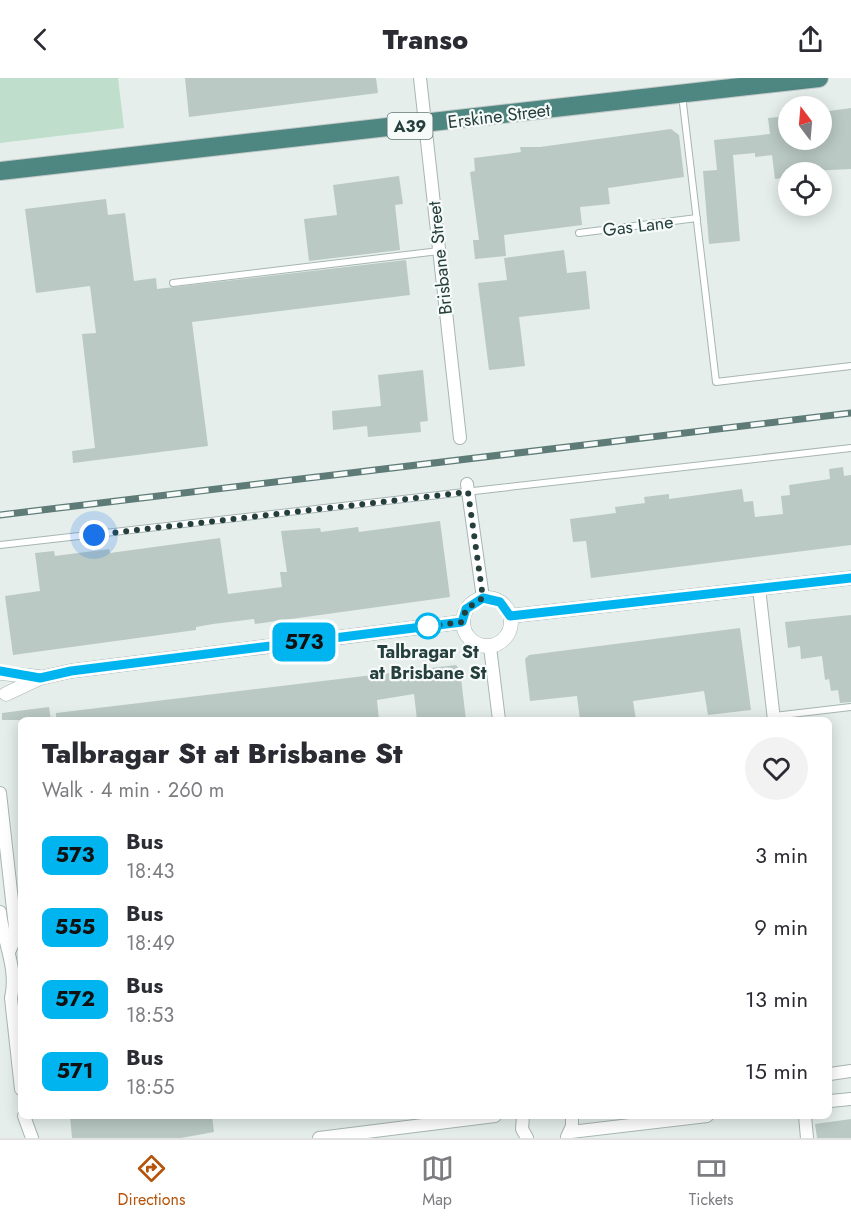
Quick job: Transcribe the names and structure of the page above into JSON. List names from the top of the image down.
{
  "streets": {
    "highway": ["Erskine Street", "A39"],
    "street": ["Brisbane Street"],
    "lane": ["Gas Lane"]
  },
  "crossings": [
    ["Erskine Street", "Brisbane Street"]
  ],
  "places": ["Talbragar St at Brisbane St"],
  "lines": ["bus line 573"],
  "north": "top",
  "page": {
    "header": "Transo",
    "on_map": "573",
    "heading": ["Talbragar St at Brisbane St", "Walk · 4 min · 260 m"],
    "list": [
      {
        "mark": "573",
        "name": "Bus",
        "note": "18:43",
        "value": "3 min"
      },
      {
        "mark": "555",
        "name": "Bus",
        "note": "18:49",
        "value": "9 min"
      },
      {
        "mark": "572",
        "name": "Bus",
        "note": "18:53",
        "value": "13 min"
      },
      {
        "mark": "571",
        "name": "Bus",
        "note": "18:55",
        "value": "15 min"
      }
    ],
    "tabs": ["Directions", "Map", "Tickets"]
  }
}
